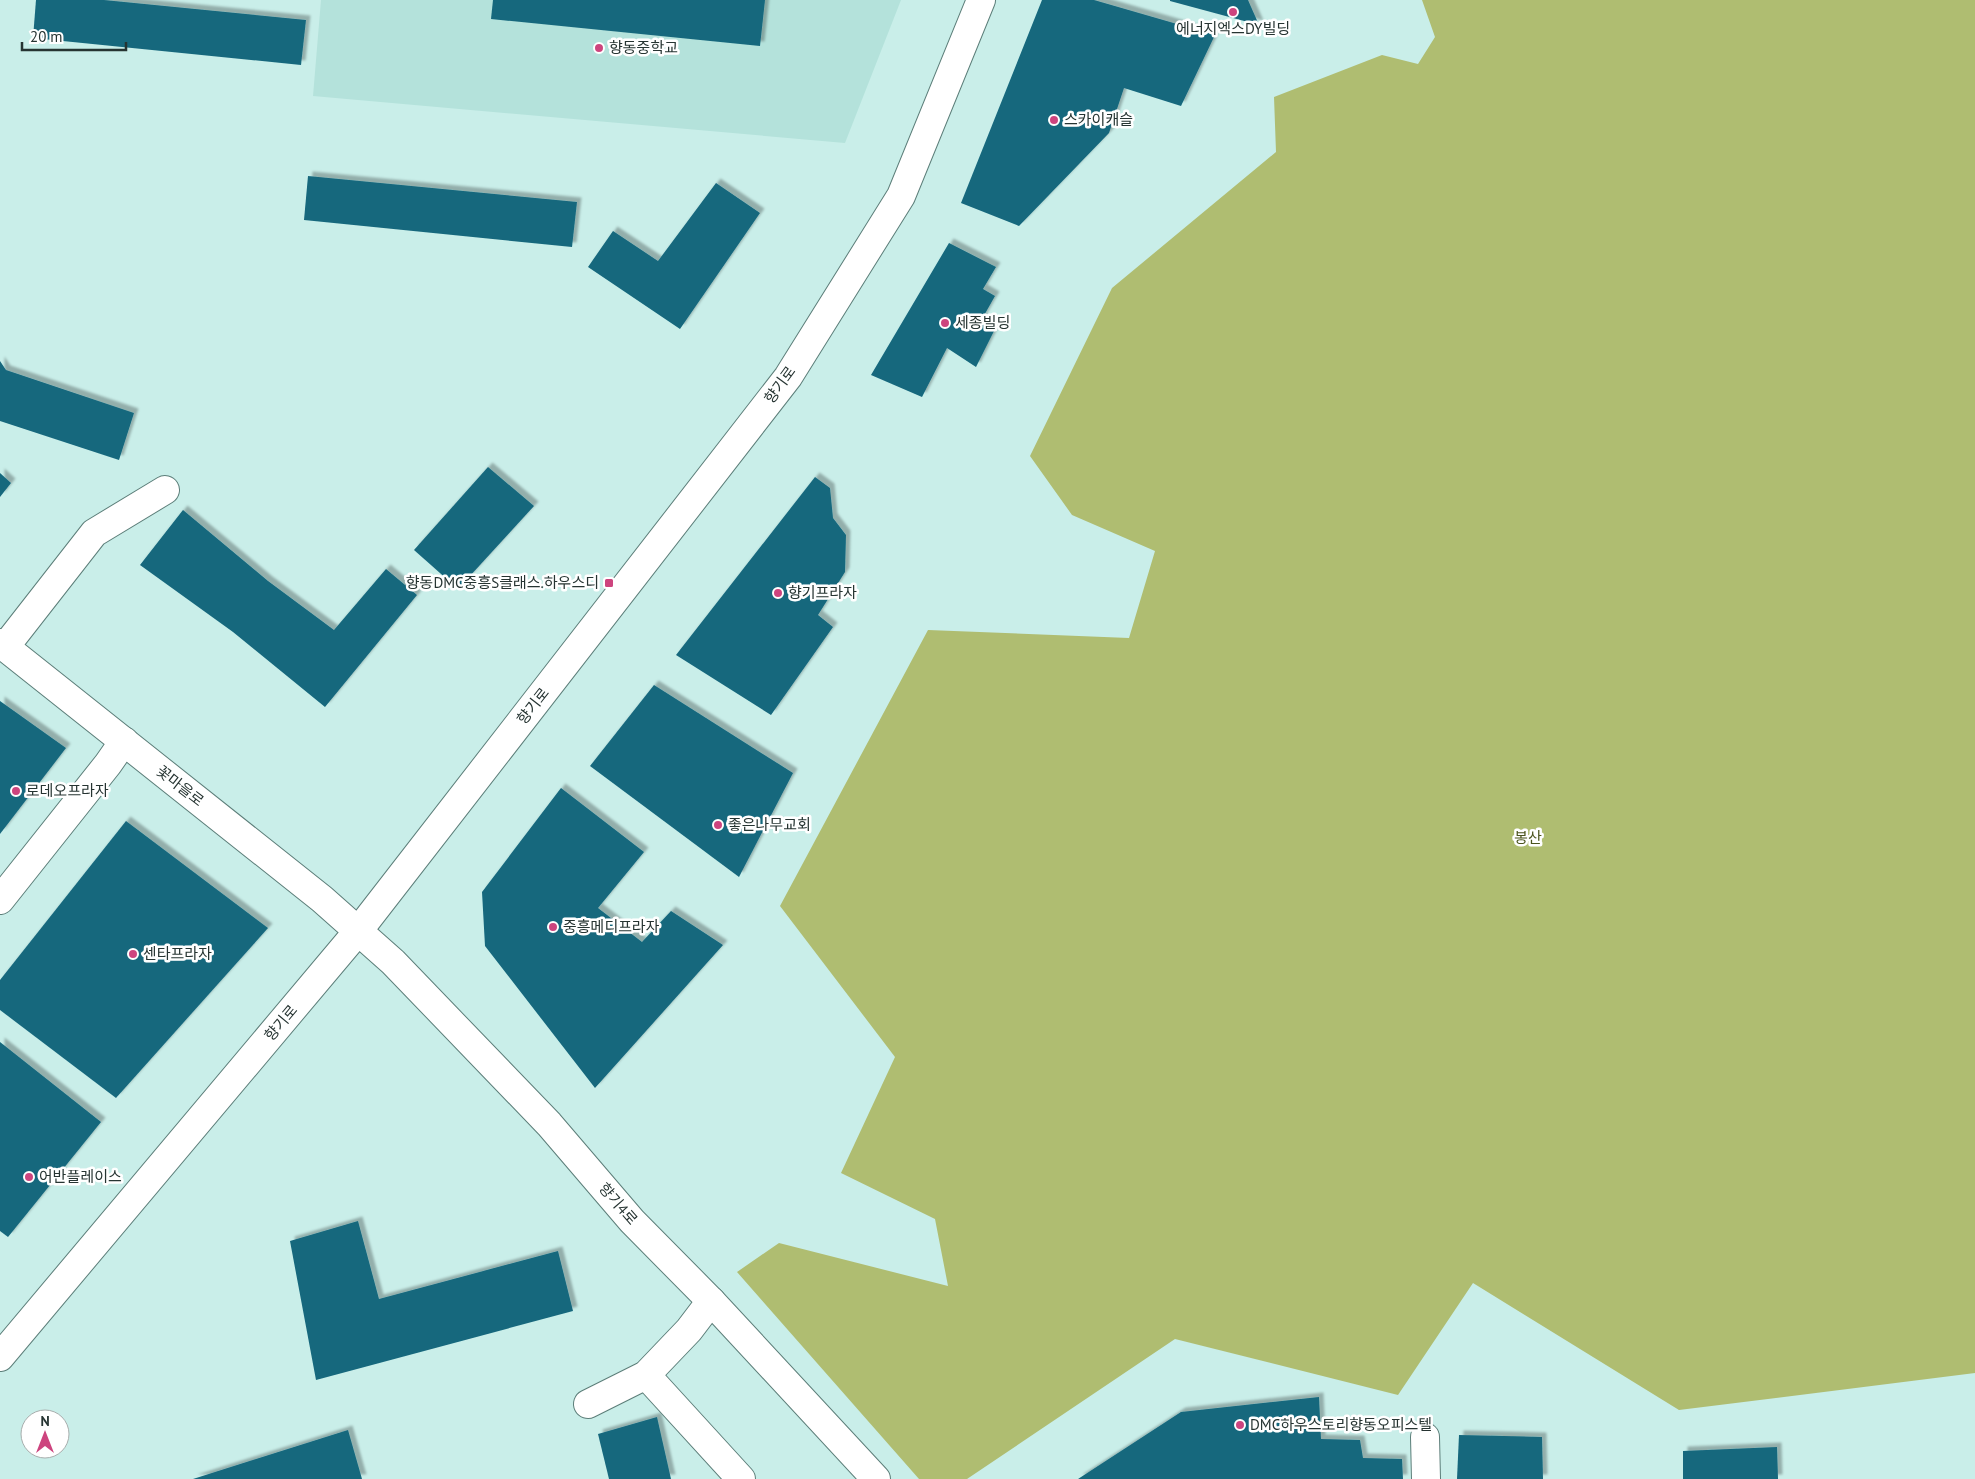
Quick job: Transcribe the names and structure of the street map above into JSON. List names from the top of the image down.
{
  "streets": {
    "main road": ["향기로", "꽃마을로", "향기4로"]
  },
  "crossings": [
    ["향기로", "꽃마을로"],
    ["향기로", "향기4로"],
    ["꽃마을로", "향기4로"]
  ],
  "parks": ["봉산"],
  "places": {
    "other": [
      "에너지엑스DY빌딩",
      "향동중학교",
      "스카이캐슬",
      "세종빌딩",
      "향기프라자",
      "로데오프라자",
      "좋은나무교회",
      "중흥메디프라자",
      "센타프라자",
      "어반플레이스",
      "DMC하우스토리향동오피스텔"
    ],
    "transit": ["향동DMC중흥S클래스.하우스디"]
  },
  "scale_bar": "20 m",
  "north": "top"
}
